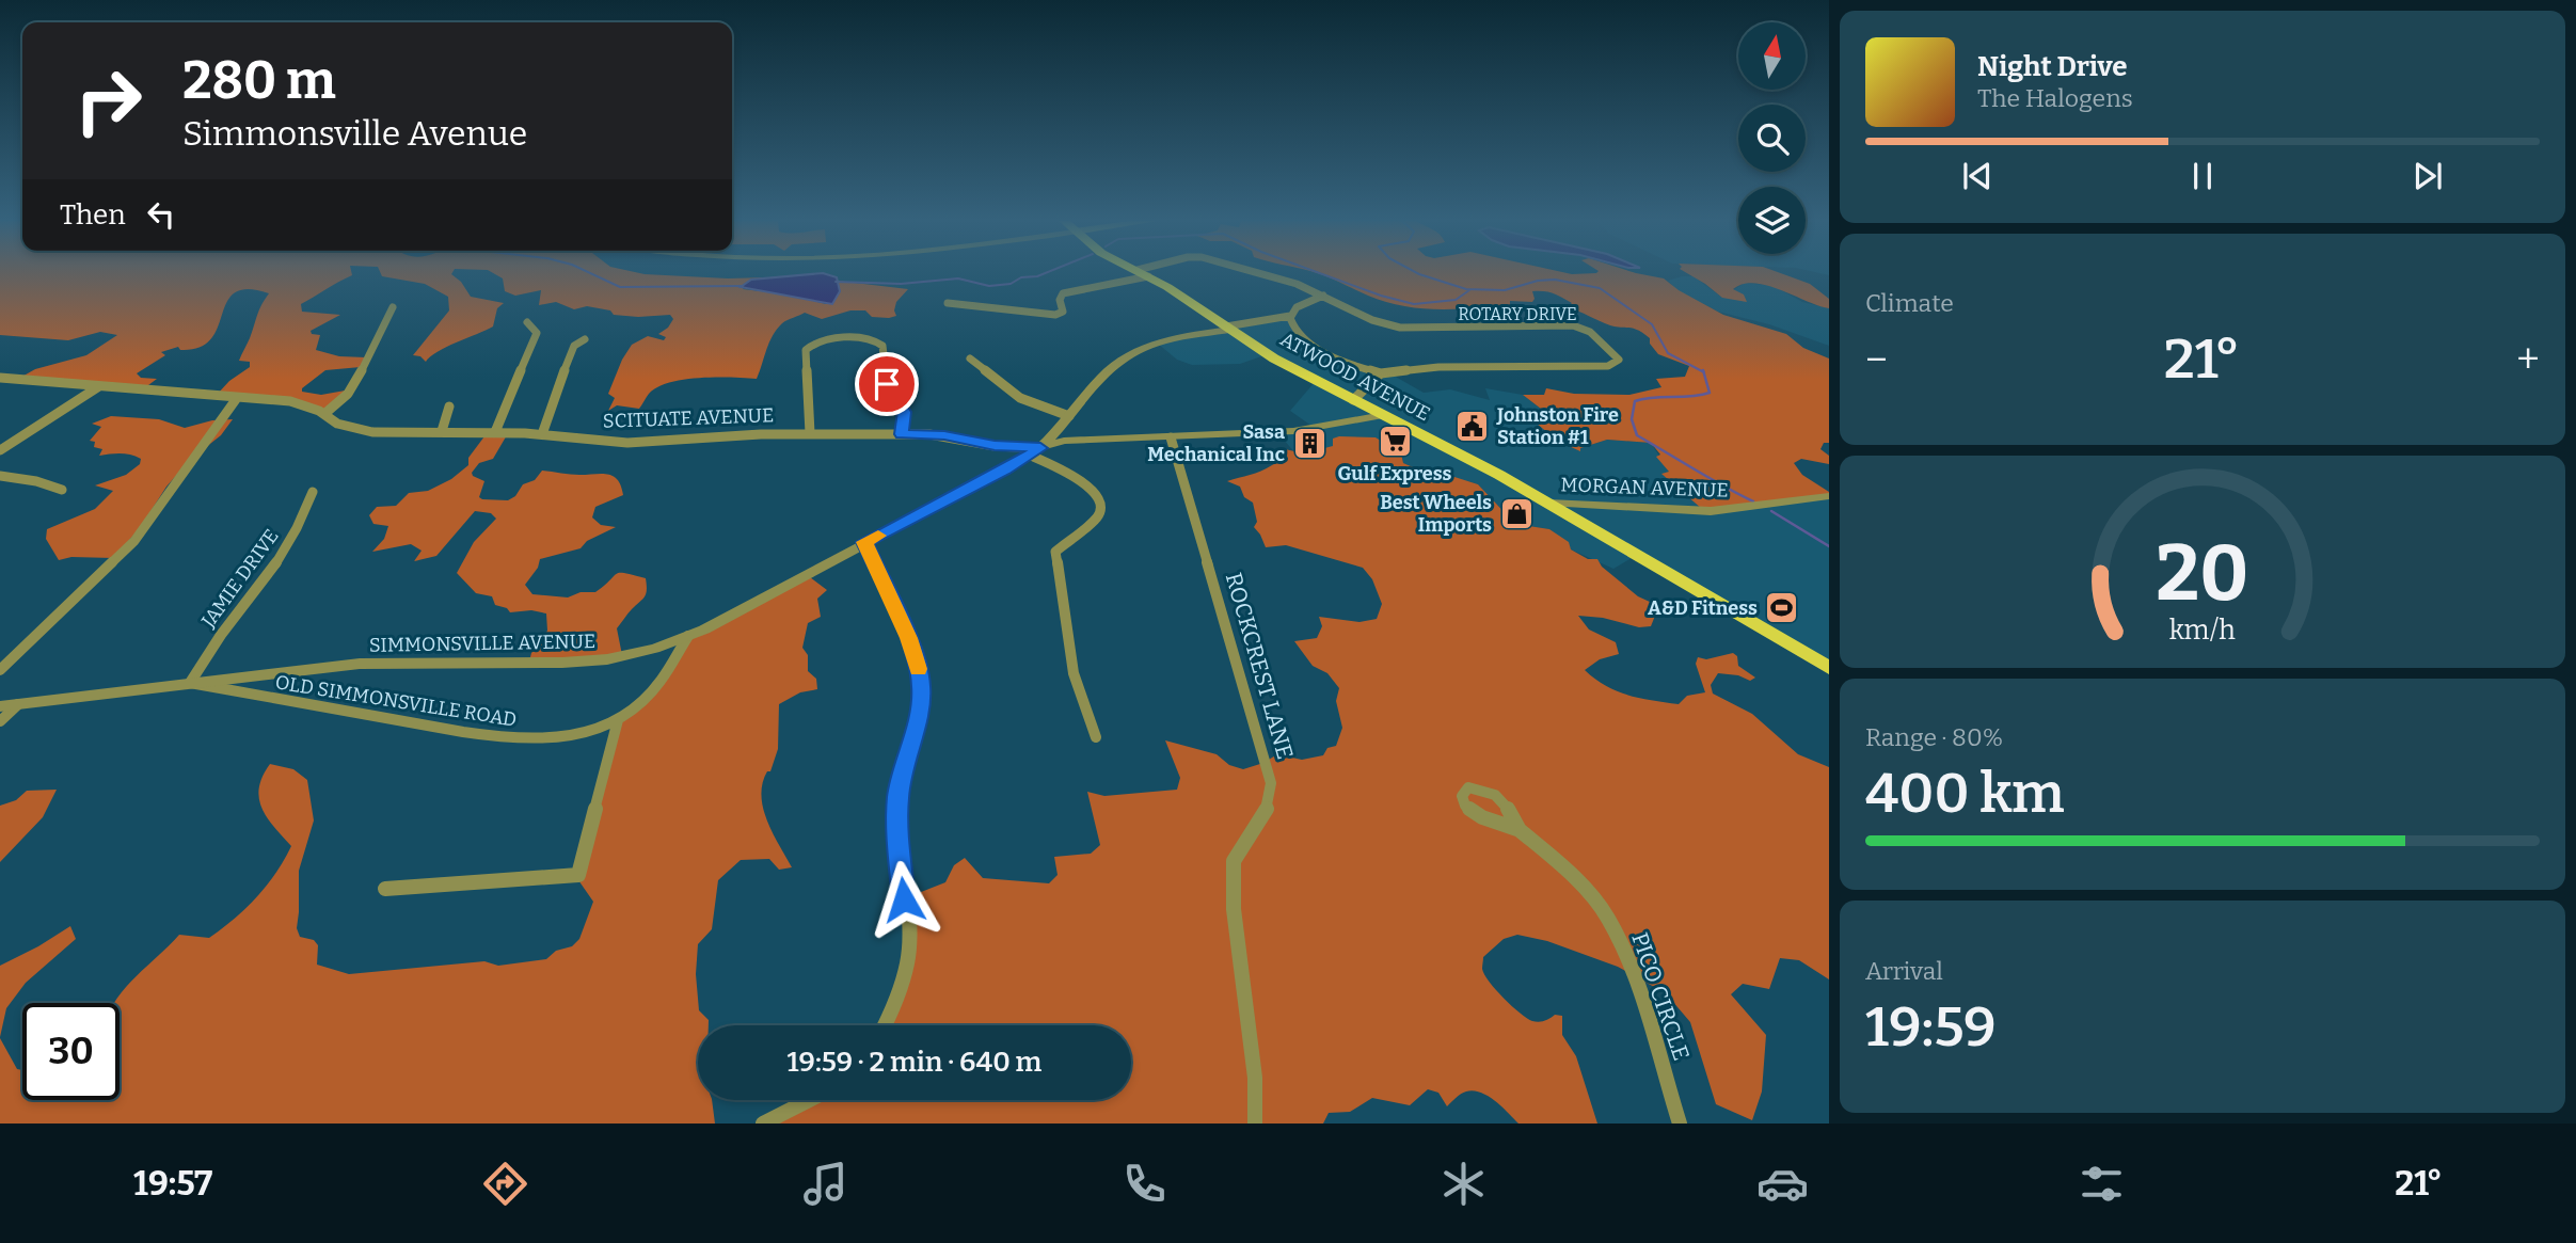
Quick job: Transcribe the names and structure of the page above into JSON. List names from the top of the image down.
{
  "streets": {
    "main road": ["ATWOOD AVENUE"],
    "street": [
      "ROTARY DRIVE",
      "SCITUATE AVENUE",
      "MORGAN AVENUE",
      "JAMIE DRIVE",
      "SIMMONSVILLE AVENUE",
      "ROCKCREST LANE",
      "OLD SIMMONSVILLE ROAD",
      "PICO CIRCLE"
    ]
  },
  "crossings": [
    ["ROTARY DRIVE", "ATWOOD AVENUE"],
    ["ATWOOD AVENUE", "SCITUATE AVENUE"],
    ["ATWOOD AVENUE", "MORGAN AVENUE"],
    ["ATWOOD AVENUE", "SIMMONSVILLE AVENUE"],
    ["SCITUATE AVENUE", "SIMMONSVILLE AVENUE"],
    ["SCITUATE AVENUE", "ROCKCREST LANE"],
    ["JAMIE DRIVE", "SIMMONSVILLE AVENUE"],
    ["JAMIE DRIVE", "OLD SIMMONSVILLE ROAD"],
    ["SIMMONSVILLE AVENUE", "OLD SIMMONSVILLE ROAD"]
  ],
  "places": {
    "public building": ["Johnston Fire Station #1"],
    "supermarket": ["Gulf Express"],
    "building": ["Sasa Mechanical Inc"],
    "shop": ["Best Wheels Imports"],
    "sports": ["A&D Fitness"]
  },
  "north": "top",
  "page": {
    "turn": ["280 m", "Simmonsville Avenue"],
    "song": ["Night Drive", "The Halogens"],
    "then": "Then",
    "tile": [
      "Climate",
      ["Range · 80%", "400 km"],
      ["Arrival", "19:59"]
    ],
    "heat": ["−", "21°", "+"],
    "limit": "30",
    "trip": "19:59 · 2 min · 640 m",
    "tabs": ["19:57", "21°"],
    "gauge": ["20", "km/h"]
  }
}
